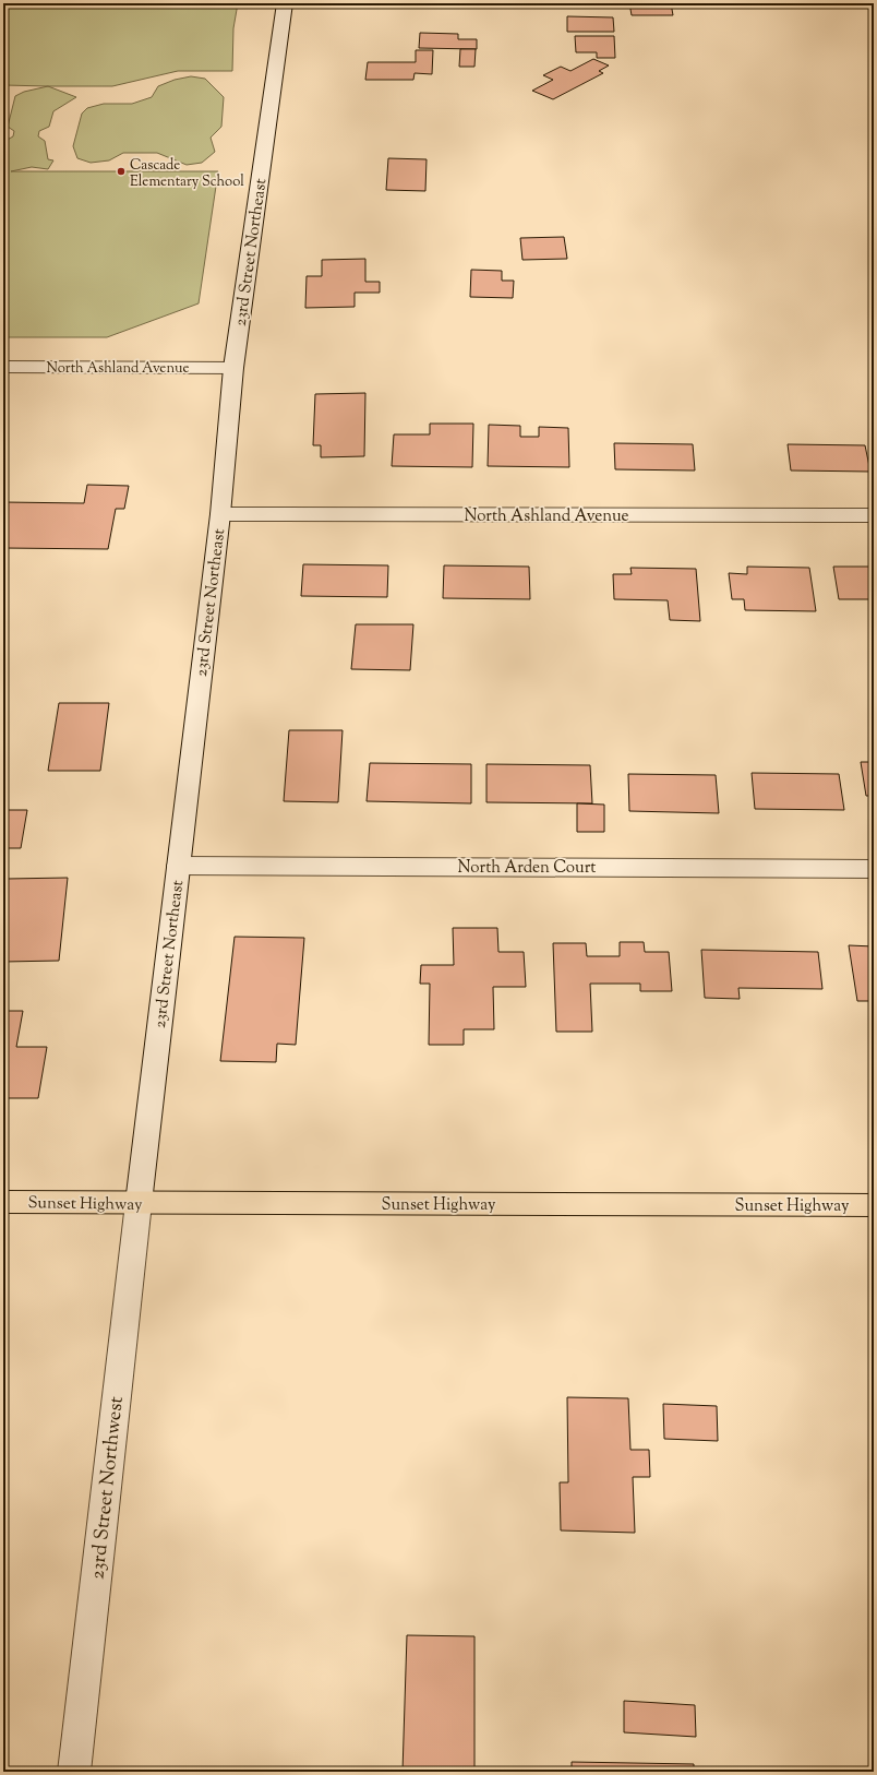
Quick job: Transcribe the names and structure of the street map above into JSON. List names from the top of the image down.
{
  "streets": {
    "highway": ["Sunset Highway"],
    "street": [
      "23rd Street Northeast",
      "North Ashland Avenue",
      "North Arden Court",
      "23rd Street Northwest"
    ]
  },
  "crossings": [
    ["23rd Street Northeast", "North Ashland Avenue"],
    ["23rd Street Northeast", "North Arden Court"],
    ["23rd Street Northeast", "Sunset Highway"],
    ["23rd Street Northeast", "23rd Street Northwest"],
    ["Sunset Highway", "23rd Street Northwest"]
  ],
  "places": ["Cascade Elementary School"]
}
